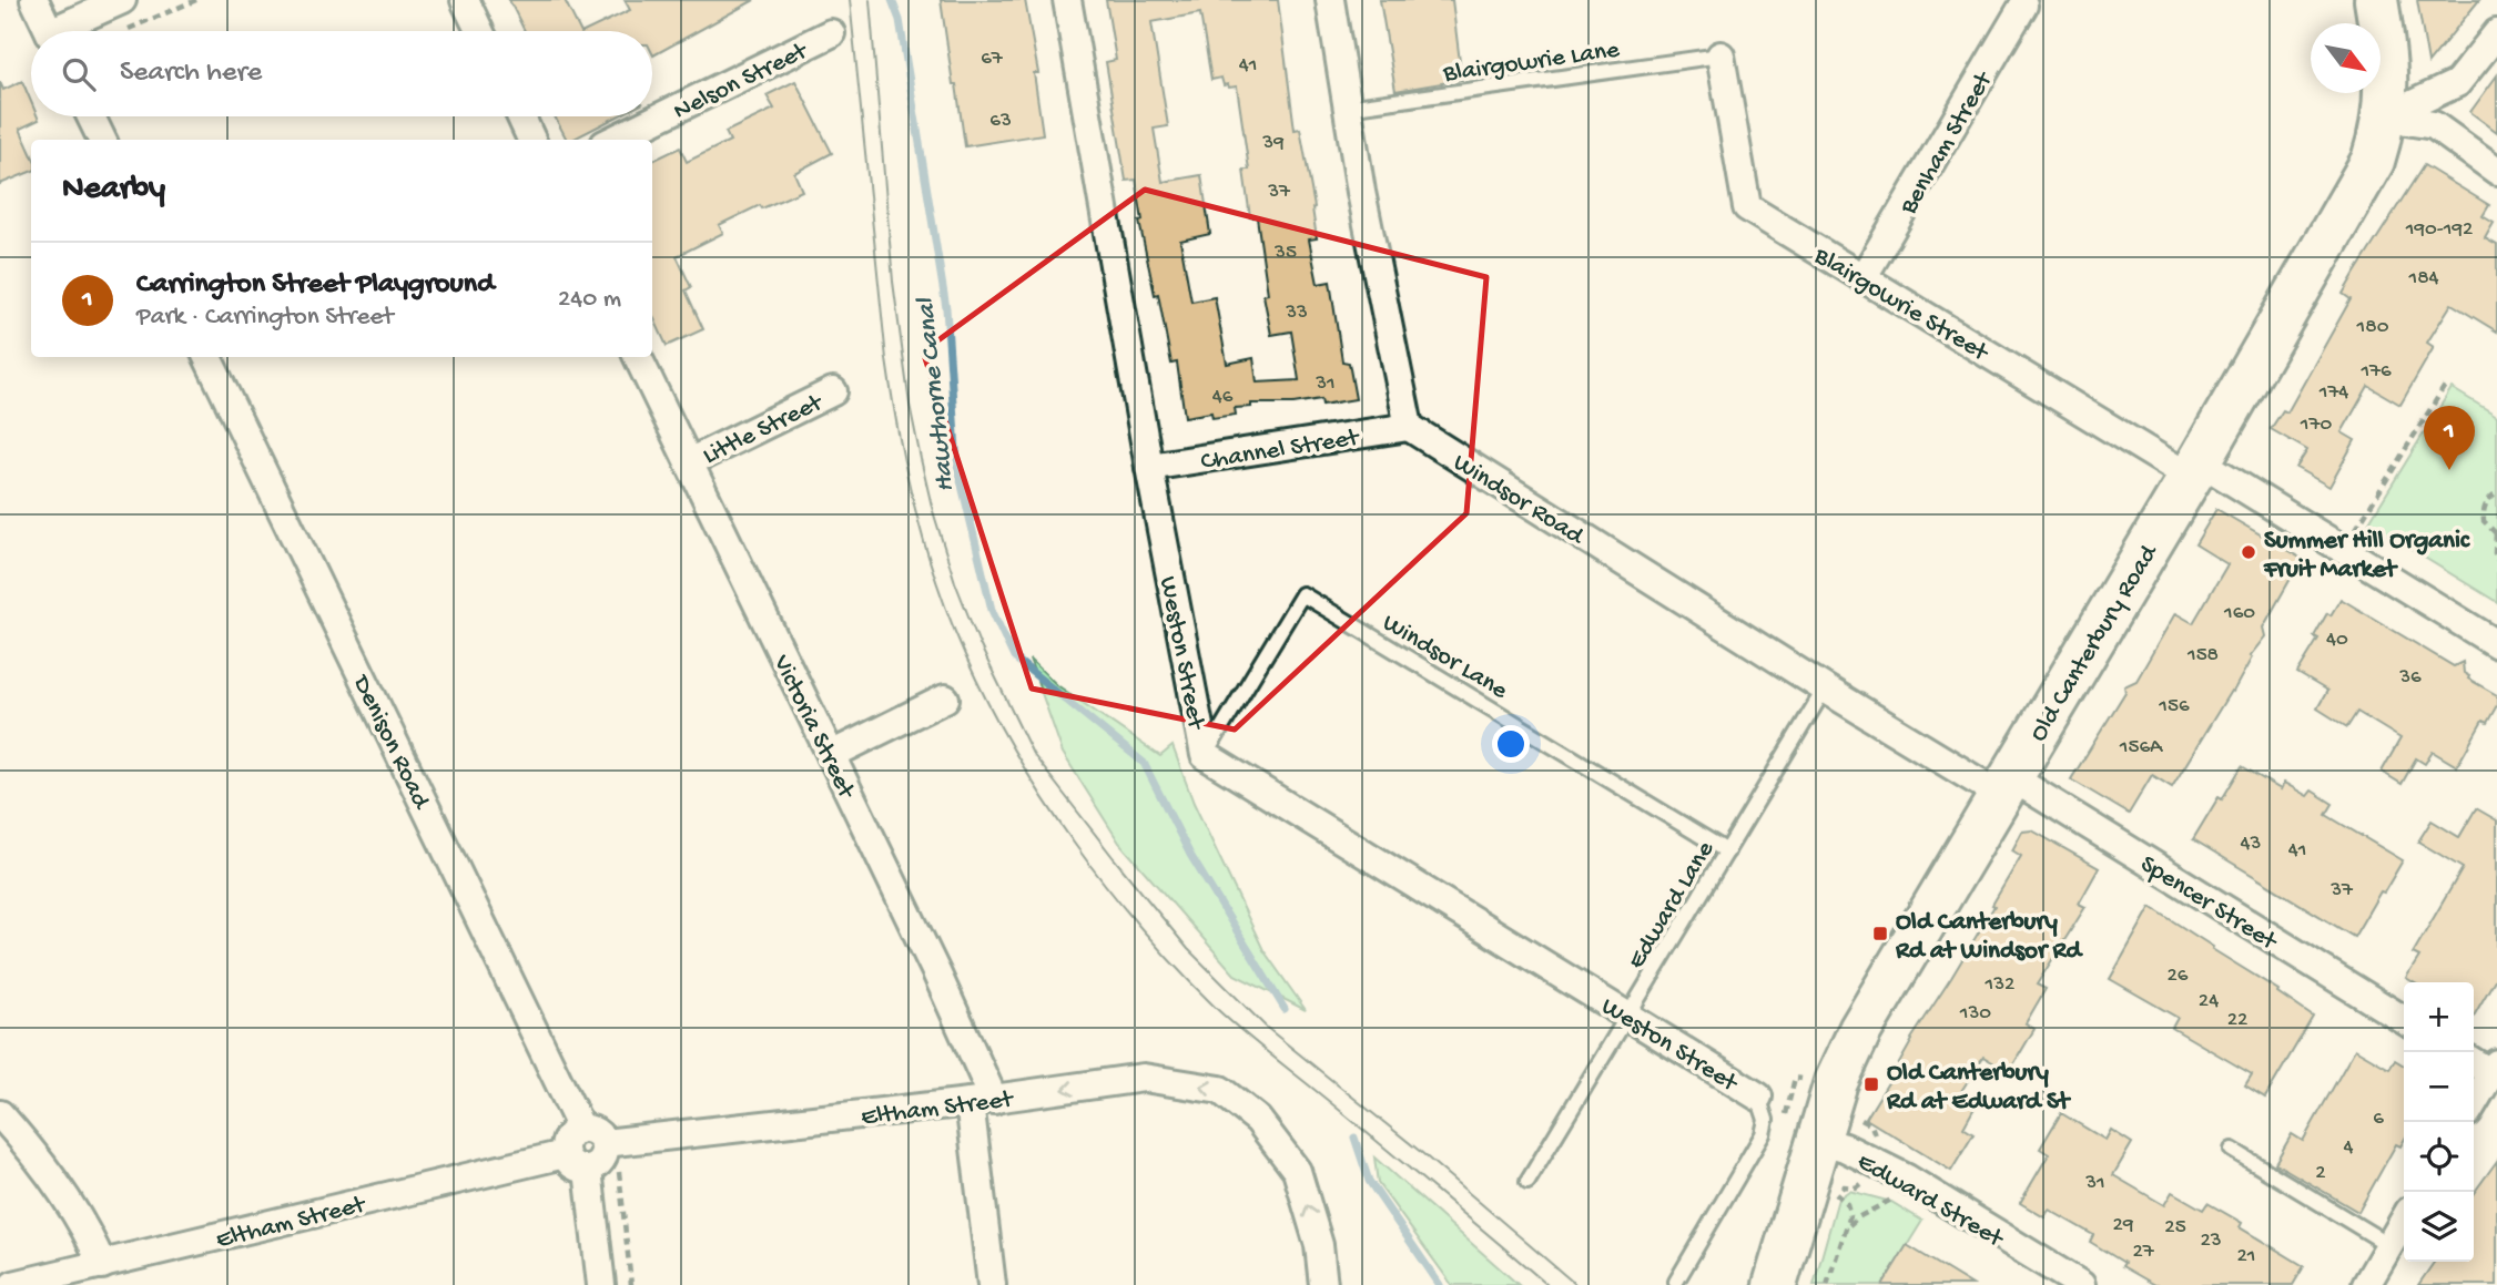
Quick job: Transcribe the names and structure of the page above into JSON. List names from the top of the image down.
{
  "streets": {
    "main road": ["Old Canterbury Road"],
    "street": [
      "Nelson Street",
      "Benham Street",
      "Blairgowrie Street",
      "Little Street",
      "Channel Street",
      "Windsor Road",
      "Weston Street",
      "Victoria Street",
      "Denison Road",
      "Spencer Street",
      "Eltham Street",
      "Edward Street"
    ],
    "lane": ["Blairgowrie Lane", "Windsor Lane", "Edward Lane"]
  },
  "crossings": [
    ["Blairgowrie Lane", "Blairgowrie Street"],
    ["Benham Street", "Blairgowrie Street"],
    ["Blairgowrie Street", "Old Canterbury Road"],
    ["Little Street", "Victoria Street"],
    ["Channel Street", "Windsor Road"],
    ["Channel Street", "Weston Street"],
    ["Windsor Road", "Old Canterbury Road"],
    ["Windsor Road", "Spencer Street"],
    ["Windsor Road", "Edward Lane"],
    ["Old Canterbury Road", "Spencer Street"],
    ["Old Canterbury Road", "Edward Street"],
    ["Weston Street", "Windsor Lane"],
    ["Weston Street", "Edward Lane"],
    ["Windsor Lane", "Edward Lane"],
    ["Victoria Street", "Eltham Street"],
    ["Denison Road", "Eltham Street"]
  ],
  "water": ["Hawthorne Canal"],
  "places": {
    "other": ["Summer Hill Organic Fruit Market"],
    "transit": ["Old Canterbury Rd at Windsor Rd", "Old Canterbury Rd at Edward St"]
  },
  "house_numbers": [
    "67",
    "41",
    "63",
    "39",
    "37",
    "190-192",
    "35",
    "184",
    "33",
    "180",
    "176",
    "31",
    "174",
    "46",
    "170",
    "160",
    "40",
    "158",
    "36",
    "156",
    "156A",
    "43",
    "41",
    "37",
    "26",
    "132",
    "24",
    "130",
    "22",
    "6",
    "4",
    "2",
    "31",
    "29",
    "25",
    "23",
    "27",
    "21"
  ],
  "north": "bottom right",
  "page": {
    "search": "Search here",
    "heading": "Nearby",
    "list": [
      {
        "mark": "1",
        "name": "Carrington Street Playground",
        "note": "Park · Carrington Street",
        "value": "240 m"
      }
    ],
    "pins": "1",
    "map_buttons": ["+", "−"]
  }
}
